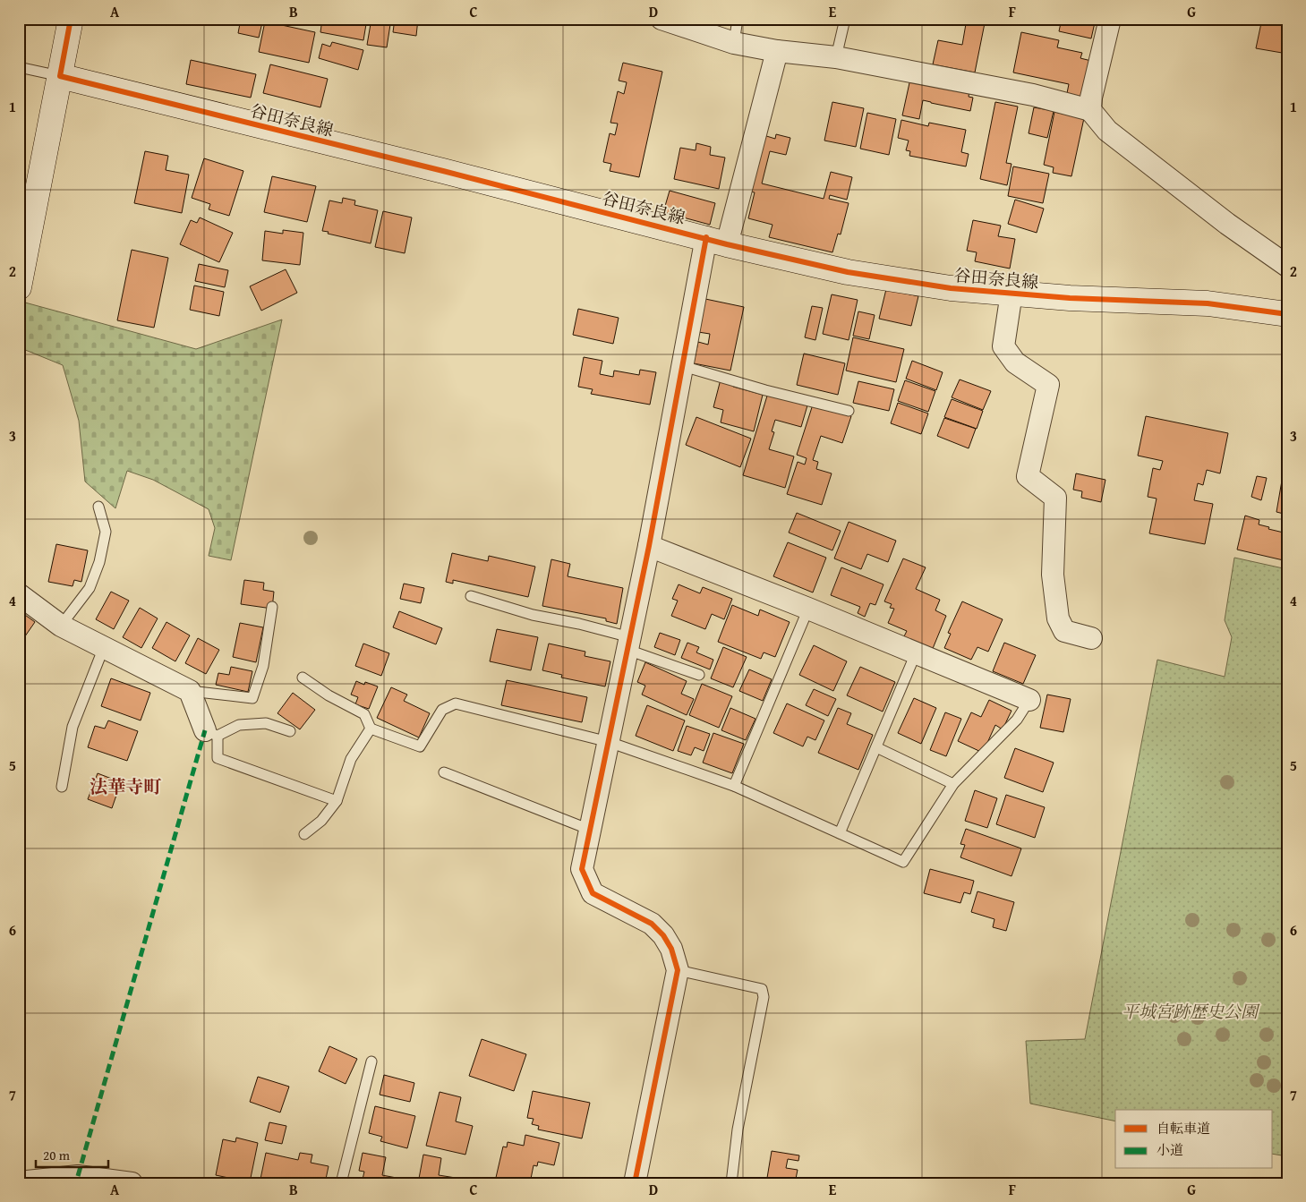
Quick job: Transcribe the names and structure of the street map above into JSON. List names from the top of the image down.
{
  "streets": {
    "main road": ["谷田奈良線"]
  },
  "districts": ["法華寺町"],
  "parks": ["平城宮跡歴史公園"],
  "legend": ["自転車道", "小道"],
  "scale_bar": "20 m",
  "grid": {
    "columns": [
      "A",
      "B",
      "C",
      "D",
      "E",
      "F",
      "G"
    ],
    "rows": [
      "1",
      "2",
      "3",
      "4",
      "5",
      "6",
      "7"
    ]
  }
}
